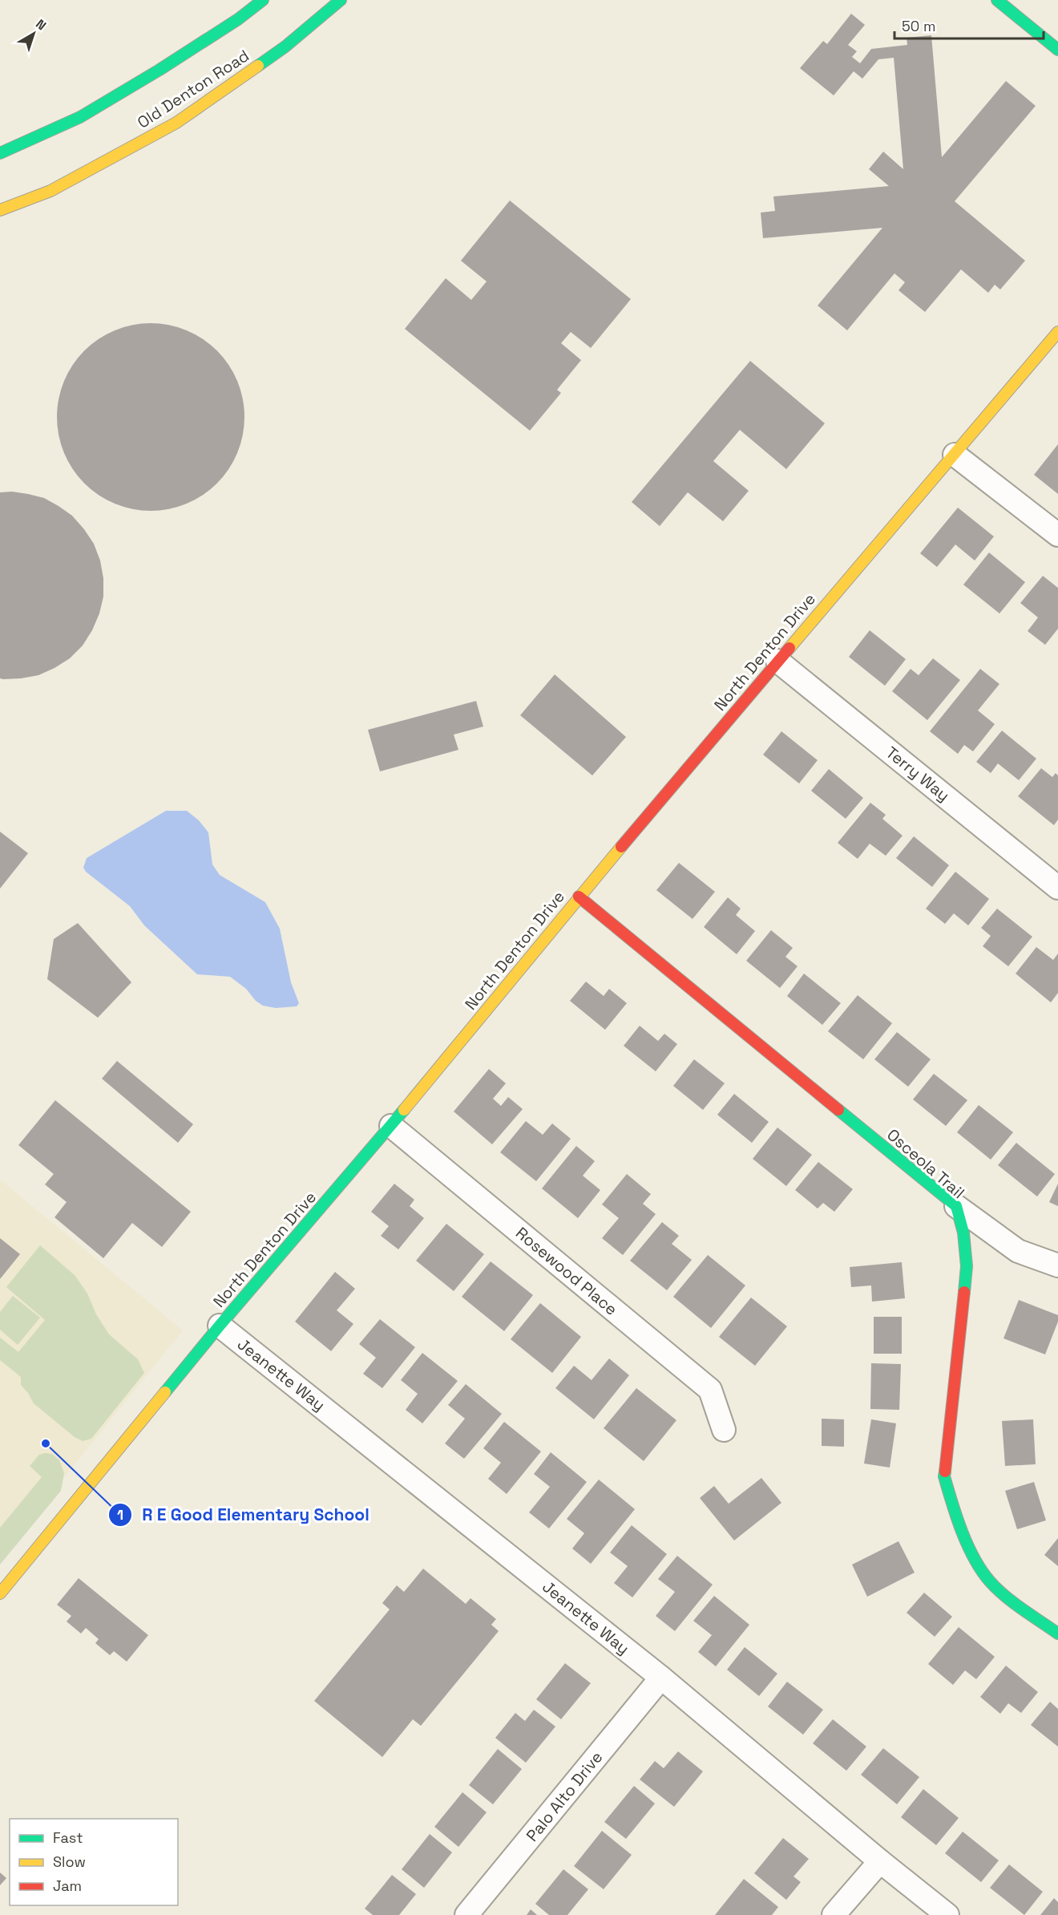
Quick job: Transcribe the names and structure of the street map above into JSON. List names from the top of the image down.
{
  "streets": {
    "street": [
      "Old Denton Road",
      "North Denton Drive",
      "Terry Way",
      "Osceola Trail",
      "Rosewood Place",
      "Jeanette Way",
      "Palo Alto Drive"
    ]
  },
  "crossings": [
    ["North Denton Drive", "Terry Way"],
    ["North Denton Drive", "Osceola Trail"],
    ["North Denton Drive", "Rosewood Place"],
    ["North Denton Drive", "Jeanette Way"],
    ["Jeanette Way", "Palo Alto Drive"]
  ],
  "places": ["R E Good Elementary School"],
  "legend": ["Fast", "Slow", "Jam"],
  "scale_bar": "50 m",
  "north": "top right"
}
